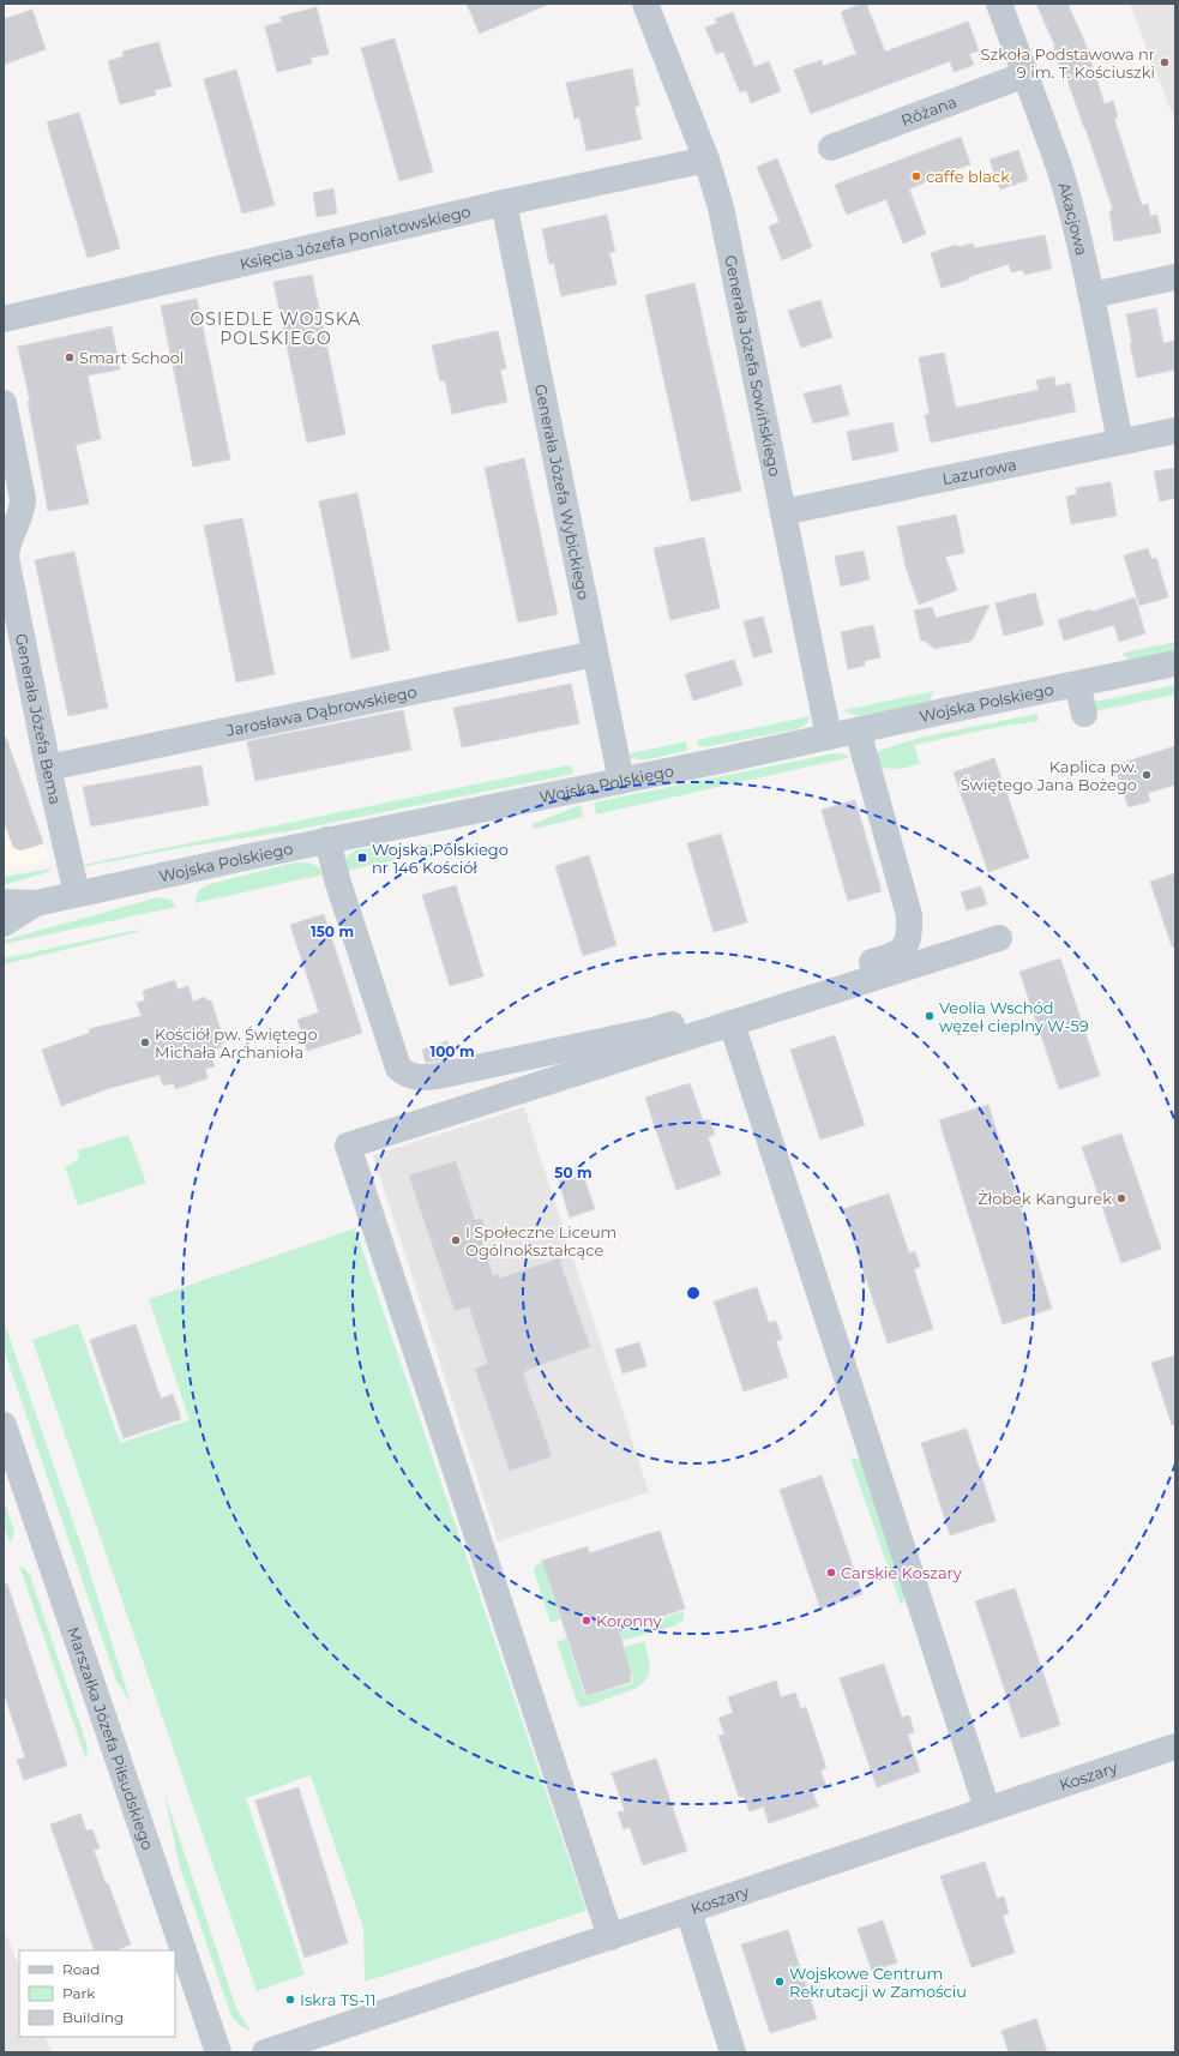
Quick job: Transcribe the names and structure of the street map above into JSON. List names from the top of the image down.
{
  "streets": {
    "street": [
      "Różana",
      "Akacjowa",
      "Księcia Józefa Poniatowskiego",
      "Generała Józefa Sowińskiego",
      "Lazurowa",
      "Generała Józefa Wybickiego",
      "Wojska Polskiego",
      "Jarosława Dąbrowskiego",
      "Generała Józefa Bema",
      "Marszałka Józefa Piłsudskiego",
      "Koszary"
    ]
  },
  "crossings": [
    ["Różana", "Akacjowa"],
    ["Akacjowa", "Lazurowa"],
    ["Księcia Józefa Poniatowskiego", "Generała Józefa Sowińskiego"],
    ["Księcia Józefa Poniatowskiego", "Generała Józefa Wybickiego"],
    ["Generała Józefa Sowińskiego", "Lazurowa"],
    ["Generała Józefa Sowińskiego", "Wojska Polskiego"],
    ["Generała Józefa Wybickiego", "Wojska Polskiego"],
    ["Generała Józefa Wybickiego", "Jarosława Dąbrowskiego"],
    ["Wojska Polskiego", "Generała Józefa Bema"],
    ["Jarosława Dąbrowskiego", "Generała Józefa Bema"]
  ],
  "districts": ["OSIEDLE WOJSKA POLSKIEGO"],
  "places": {
    "other": [
      "Szkoła Podstawowa nr 9 im. T. Kościuszki",
      "caffe black",
      "Smart School",
      "Kaplica pw. Świętego Jana Bożego",
      "Veolia Wschód węzeł cieplny W-59",
      "Kościół pw. Świętego Michała Archanioła",
      "Żłobek Kangurek",
      "I Społeczne Liceum Ogólnokształcące",
      "Carskie Koszary",
      "Koronny",
      "Wojskowe Centrum Rekrutacji w Zamościu",
      "Iskra TS-11"
    ],
    "transit": ["Wojska Polskiego nr 146 Kościół"]
  },
  "legend": ["Road", "Park", "Building"],
  "rings": ["150 m", "100 m", "50 m"]
}
